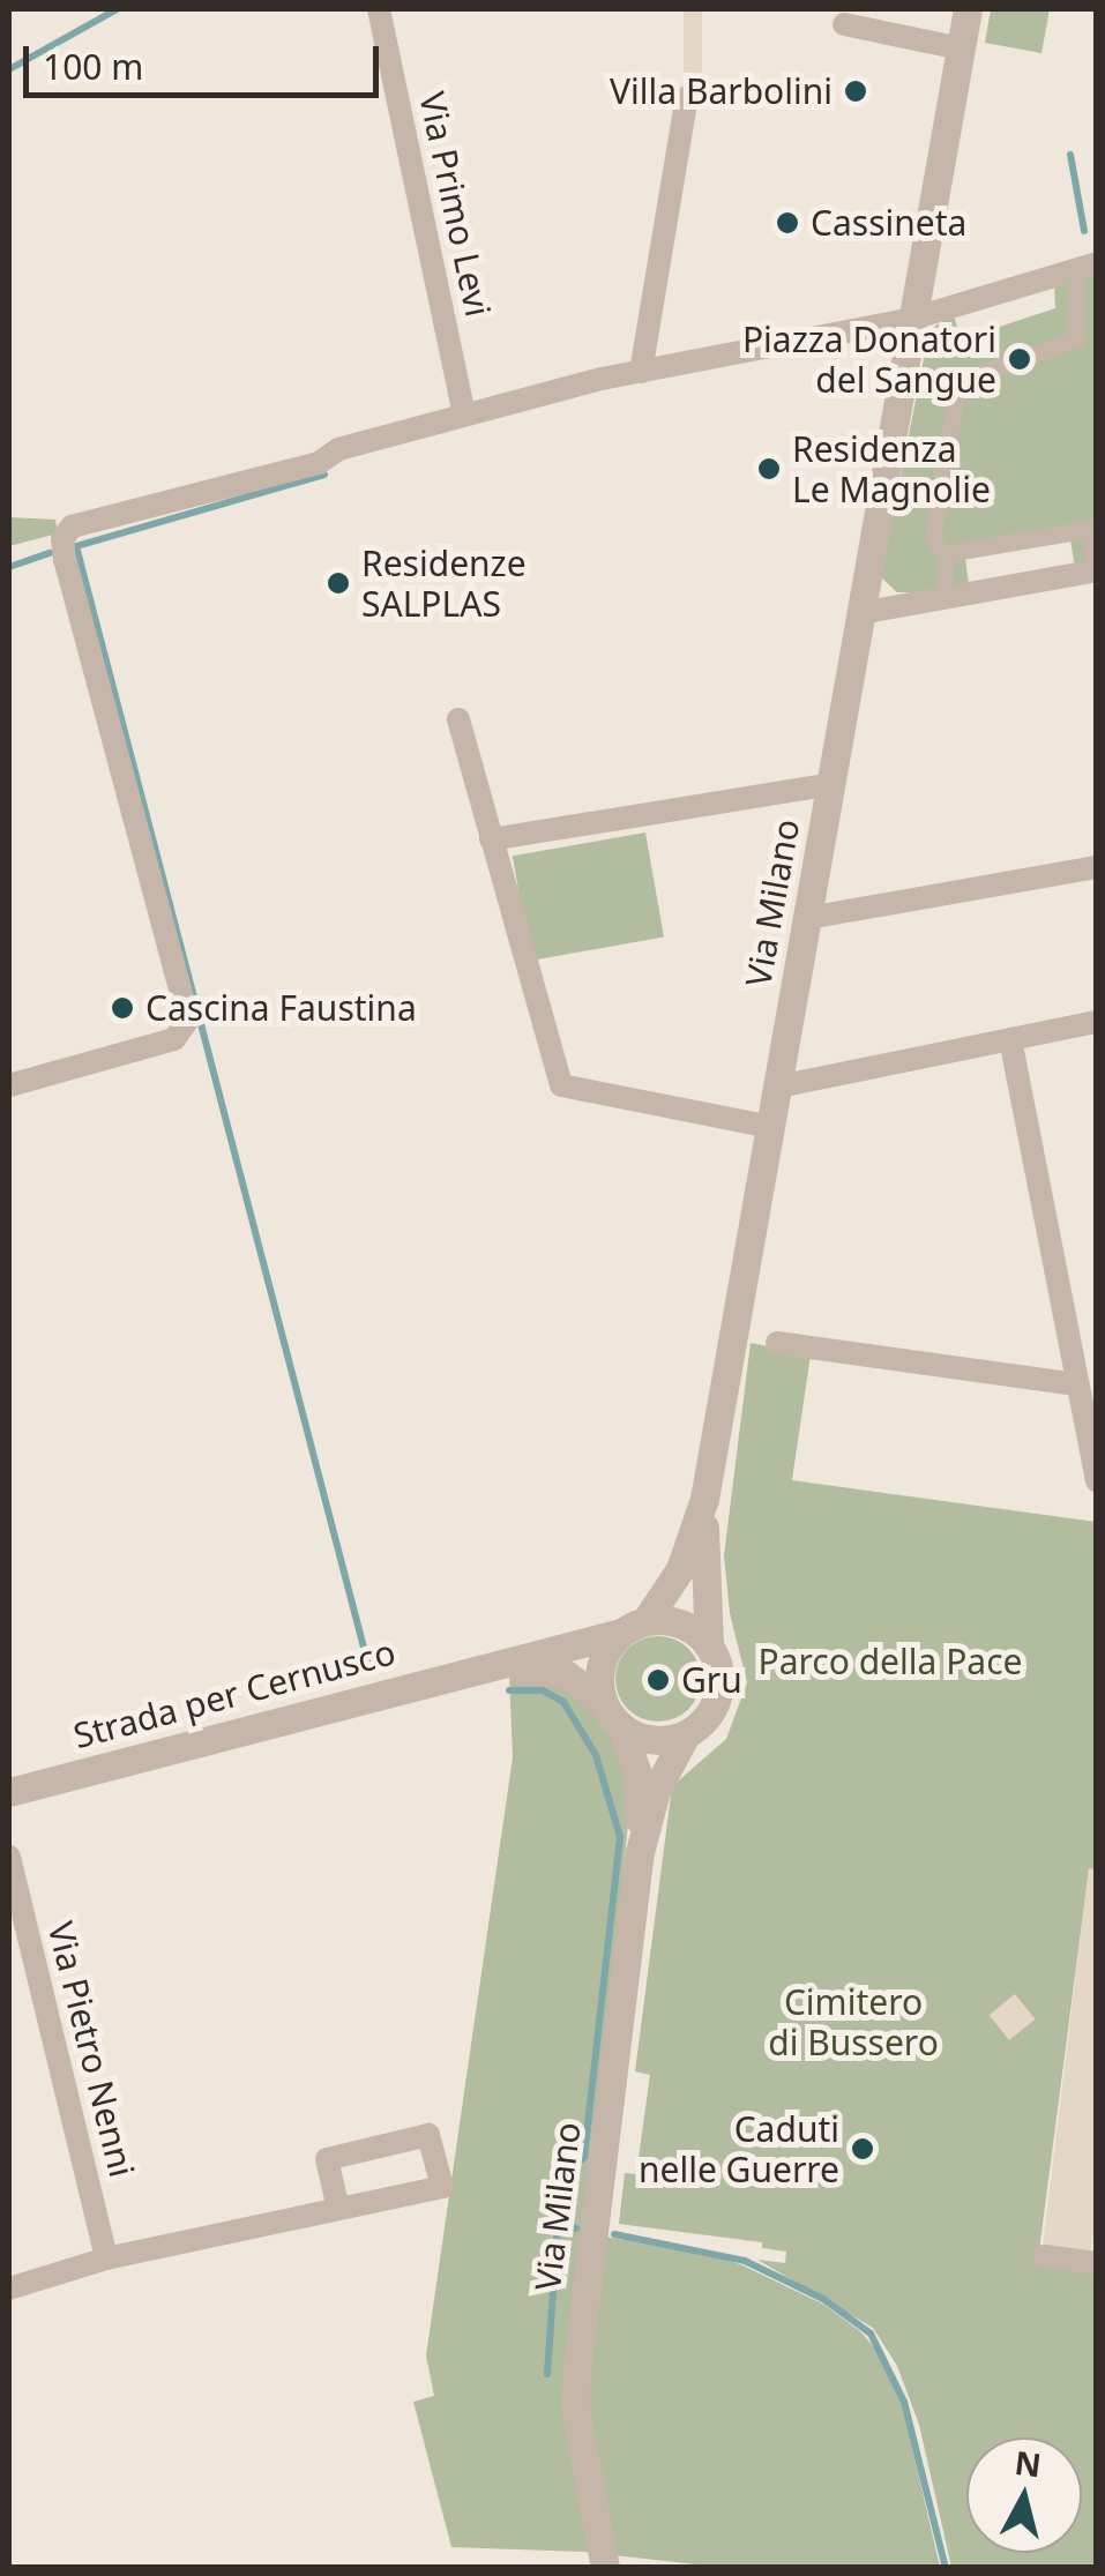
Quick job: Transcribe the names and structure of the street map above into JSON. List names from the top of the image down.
{
  "streets": {
    "street": [
      "Via Primo Levi",
      "Via Milano",
      "Strada per Cernusco",
      "Via Pietro Nenni"
    ]
  },
  "crossings": [
    ["Via Milano", "Strada per Cernusco"]
  ],
  "parks": ["Parco della Pace", "Cimitero di Bussero"],
  "places": [
    "Villa Barbolini",
    "Cassineta",
    "Piazza Donatori del Sangue",
    "Residenza Le Magnolie",
    "Residenze SALPLAS",
    "Cascina Faustina",
    "Gru",
    "Caduti nelle Guerre"
  ],
  "scale_bar": "100 m",
  "north": "top"
}
